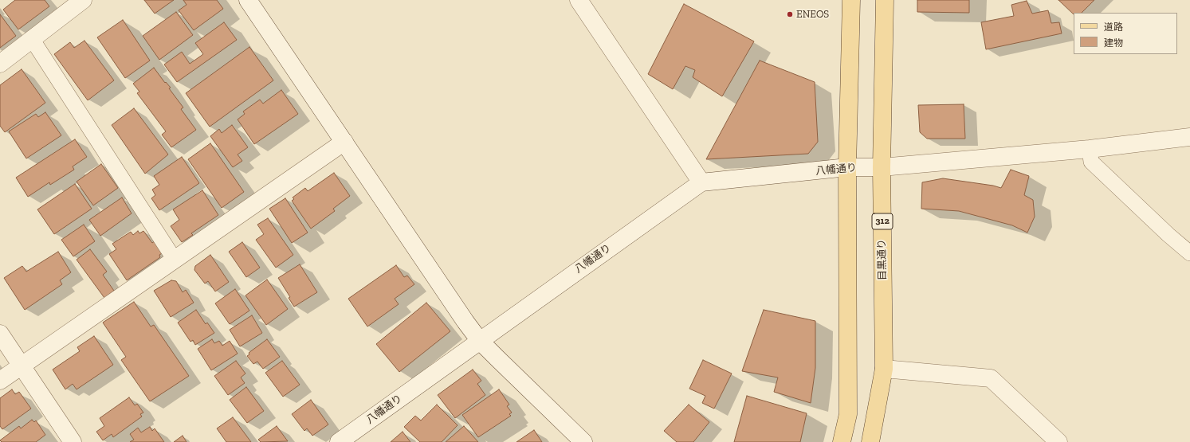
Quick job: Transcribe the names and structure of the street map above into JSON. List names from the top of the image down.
{
  "streets": {
    "main road": ["312", "目黒通り"],
    "street": ["八幡通り"]
  },
  "crossings": [
    ["八幡通り", "目黒通り"]
  ],
  "places": ["ENEOS"],
  "legend": ["道路", "建物"]
}
